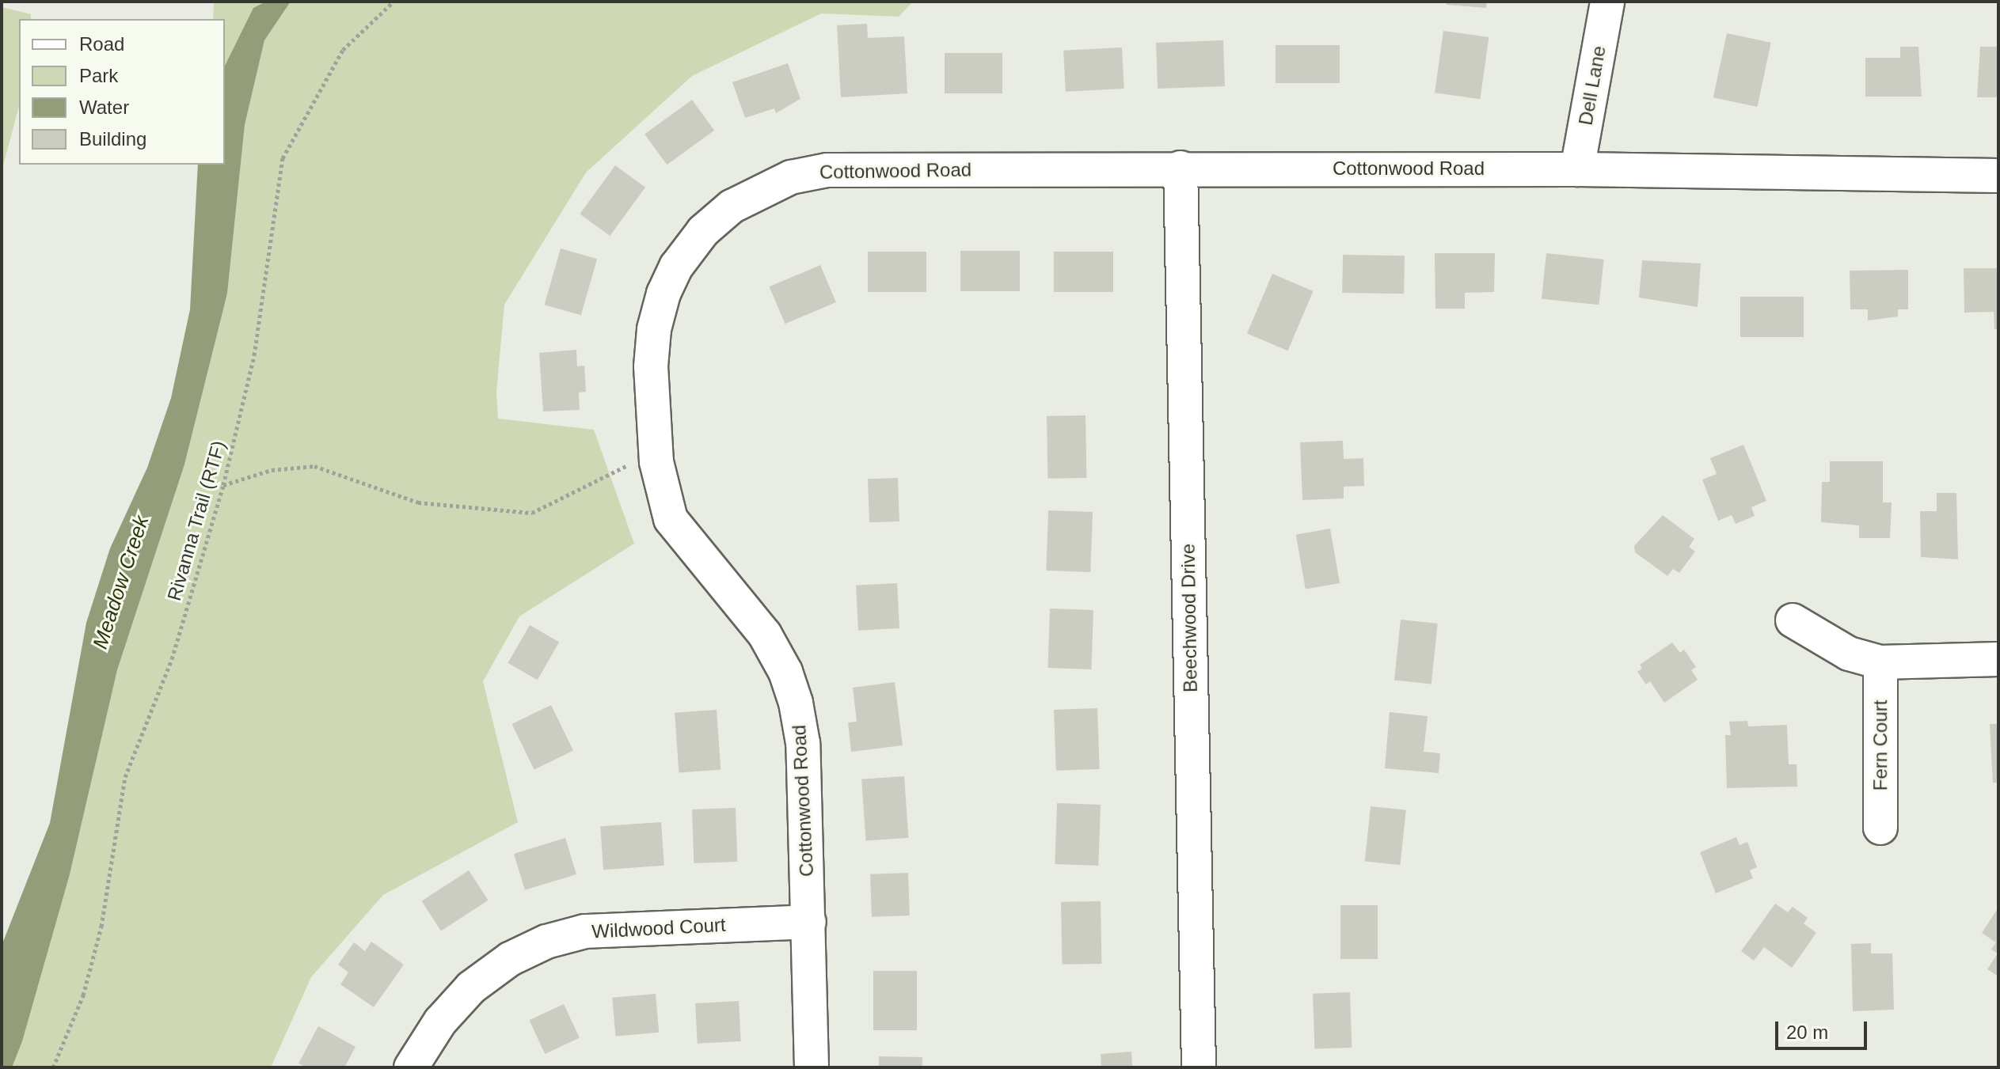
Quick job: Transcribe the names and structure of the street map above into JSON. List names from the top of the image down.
{
  "streets": {
    "street": [
      "Dell Lane",
      "Cottonwood Road",
      "Beechwood Drive",
      "Fern Court",
      "Wildwood Court"
    ],
    "path": ["Rivanna Trail (RTF)"]
  },
  "crossings": [
    ["Dell Lane", "Cottonwood Road"],
    ["Cottonwood Road", "Beechwood Drive"],
    ["Cottonwood Road", "Wildwood Court"]
  ],
  "water": ["Meadow Creek"],
  "legend": [
    "Road",
    "Park",
    "Water",
    "Building"
  ],
  "scale_bar": "20 m"
}
